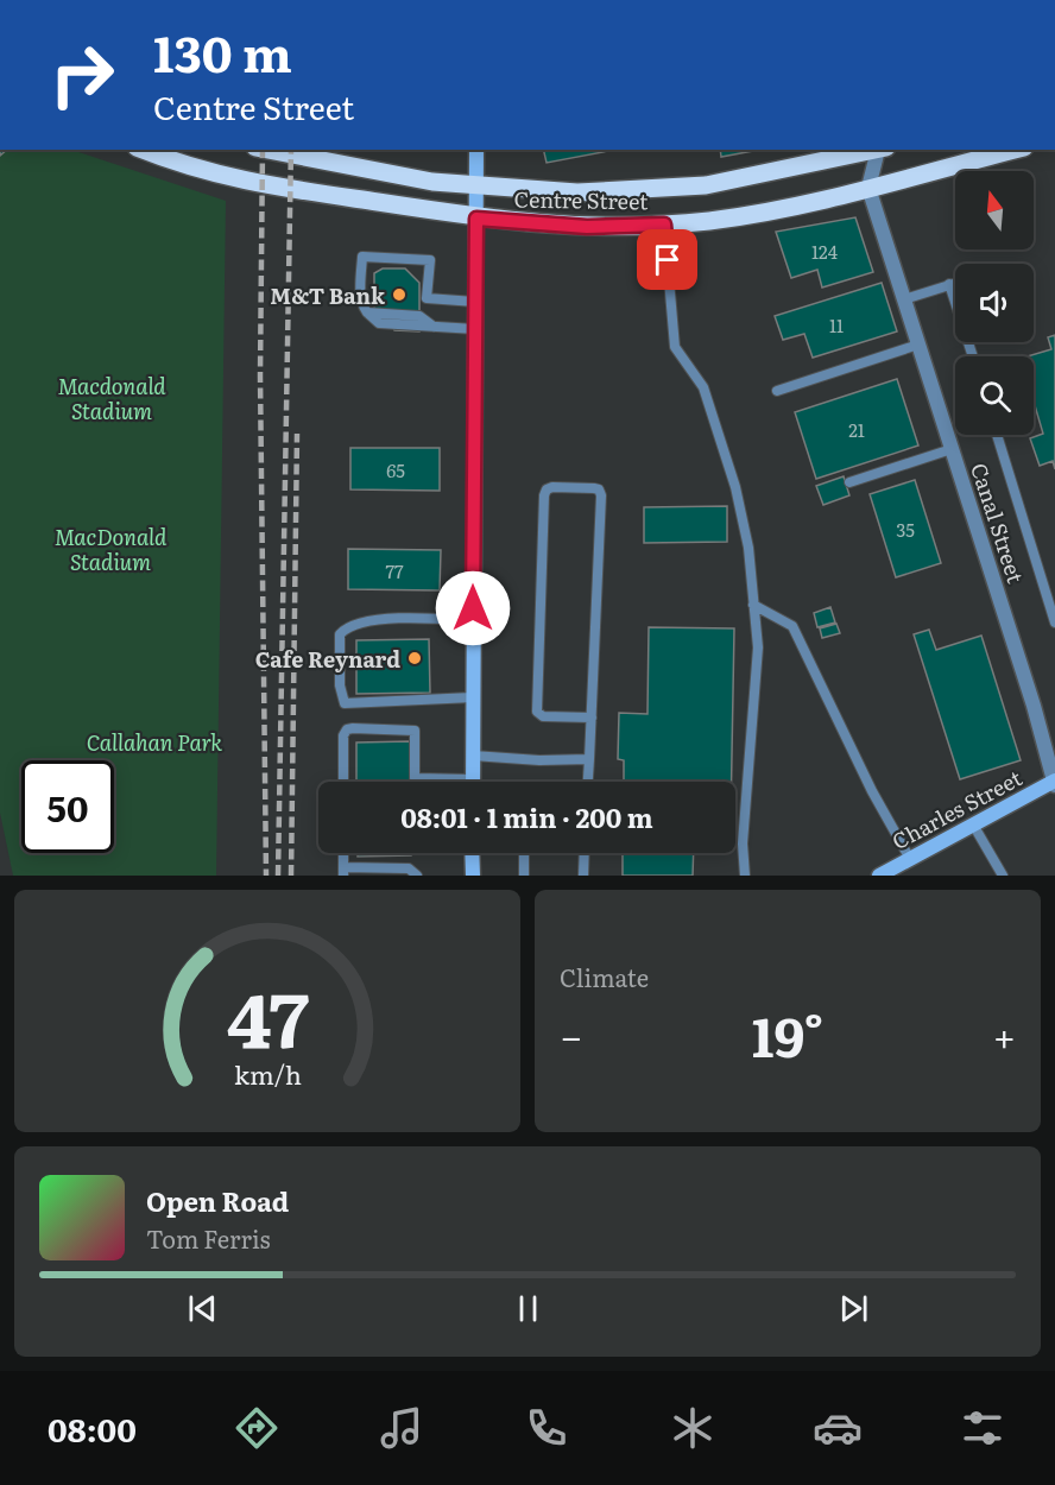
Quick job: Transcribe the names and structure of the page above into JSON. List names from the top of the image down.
{
  "streets": {
    "main road": ["Centre Street", "Charles Street"],
    "street": ["Canal Street"]
  },
  "crossings": [
    ["Centre Street", "Canal Street"],
    ["Canal Street", "Charles Street"]
  ],
  "parks": ["Macdonald Stadium", "MacDonald Stadium", "Callahan Park"],
  "places": ["M&T Bank", "Cafe Reynard"],
  "house_numbers": [
    "124",
    "11",
    "21",
    "65",
    "35",
    "77"
  ],
  "north": "top",
  "page": {
    "turn": ["130 m", "Centre Street"],
    "limit": "50",
    "trip": "08:01 · 1 min · 200 m",
    "tile": "Climate",
    "heat": ["−", "19°", "+"],
    "song": ["Open Road", "Tom Ferris"],
    "tabs": "08:00",
    "gauge": ["47", "km/h"]
  }
}
